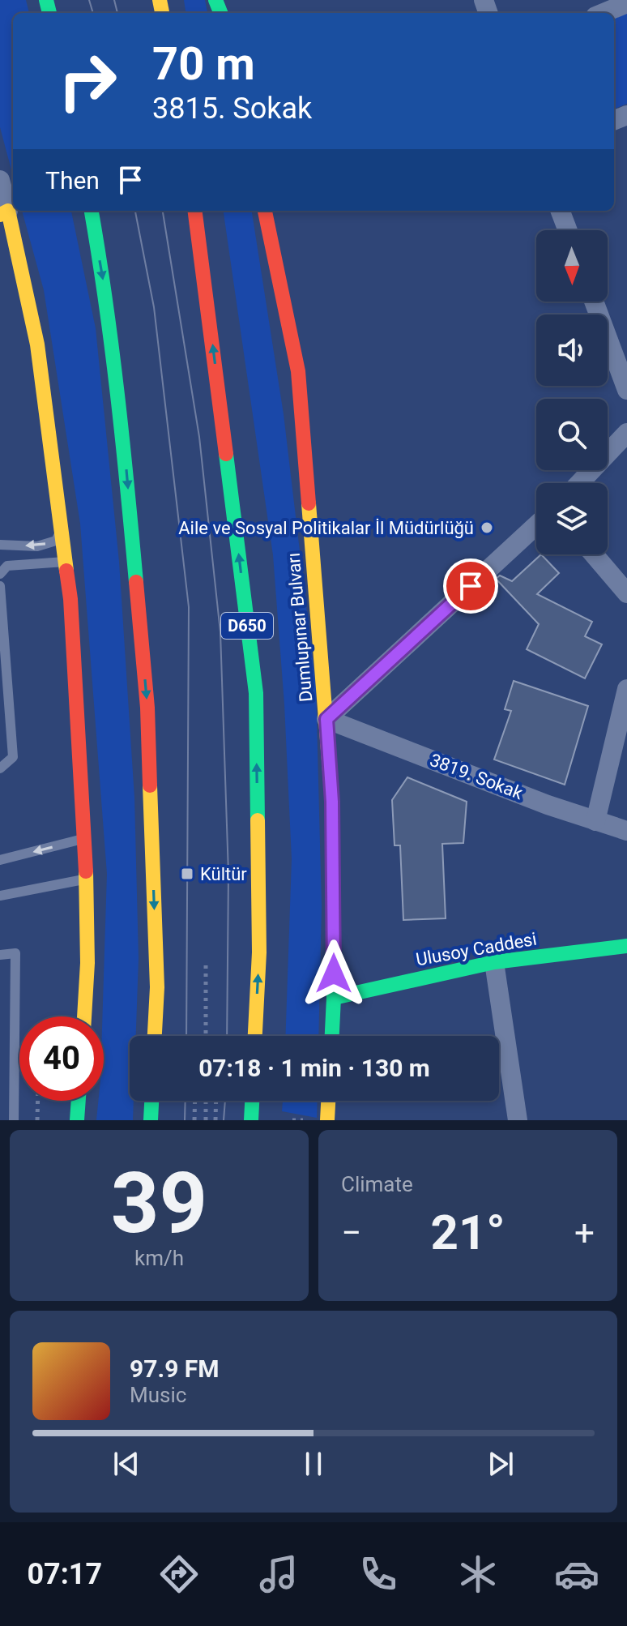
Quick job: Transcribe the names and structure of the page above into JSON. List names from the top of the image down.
{
  "streets": {
    "main road": ["D650", "Dumlupınar Bulvarı", "Ulusoy Caddesi"],
    "street": ["3819. Sokak"]
  },
  "crossings": [
    ["Dumlupınar Bulvarı", "3819. Sokak"],
    ["Dumlupınar Bulvarı", "Ulusoy Caddesi"]
  ],
  "places": {
    "other": ["Aile ve Sosyal Politikalar İl Müdürlüğü"],
    "transit": ["Kültür"]
  },
  "north": "bottom",
  "page": {
    "turn": ["70 m", "3815. Sokak"],
    "then": "Then",
    "limit": "40",
    "trip": "07:18 · 1 min · 130 m",
    "tile": [
      ["39", "km/h"],
      "Climate"
    ],
    "heat": ["−", "21°", "+"],
    "song": ["97.9 FM", "Music"],
    "tabs": "07:17"
  }
}
